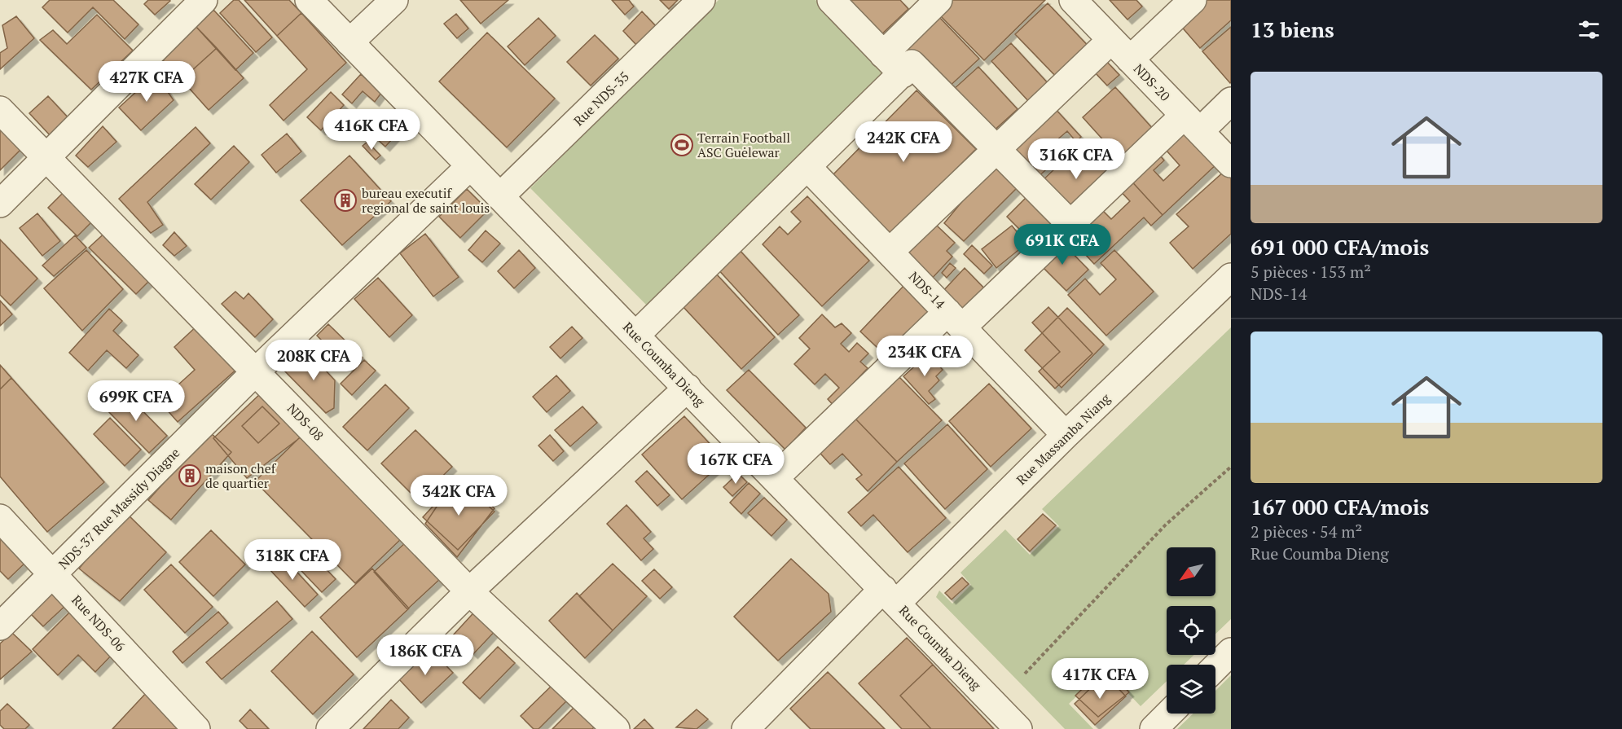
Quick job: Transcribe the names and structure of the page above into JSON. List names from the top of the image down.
{
  "streets": {
    "street": [
      "NDS-20",
      "Rue NDS-35",
      "NDS-14",
      "Rue Coumba Dieng",
      "NDS-08",
      "Rue Massamba Niang",
      "NDS-37 Rue Massidy Diagne",
      "Rue NDS-06"
    ]
  },
  "crossings": [
    ["Rue NDS-35", "Rue Coumba Dieng"],
    ["NDS-14", "Rue Massamba Niang"],
    ["Rue Coumba Dieng", "Rue Massamba Niang"],
    ["Rue Coumba Dieng", "NDS-37 Rue Massidy Diagne"],
    ["NDS-08", "NDS-37 Rue Massidy Diagne"],
    ["NDS-37 Rue Massidy Diagne", "Rue NDS-06"]
  ],
  "places": {
    "sports": ["Terrain Football ASC Guėlewar"],
    "building": ["bureau executif regional de saint louis", "maison chef de quartier"]
  },
  "north": "bottom left",
  "page": {
    "heading": "13 biens",
    "list": [
      {
        "name": "691 000 CFA/mois",
        "note": "5 pièces · 153 m² · NDS-14"
      },
      {
        "name": "167 000 CFA/mois",
        "note": "2 pièces · 54 m² · Rue Coumba Dieng"
      }
    ],
    "price": [
      "427K CFA",
      "416K CFA",
      "242K CFA",
      "316K CFA",
      "691K CFA",
      "234K CFA",
      "208K CFA",
      "699K CFA",
      "167K CFA",
      "342K CFA",
      "318K CFA",
      "186K CFA",
      "417K CFA"
    ]
  }
}
